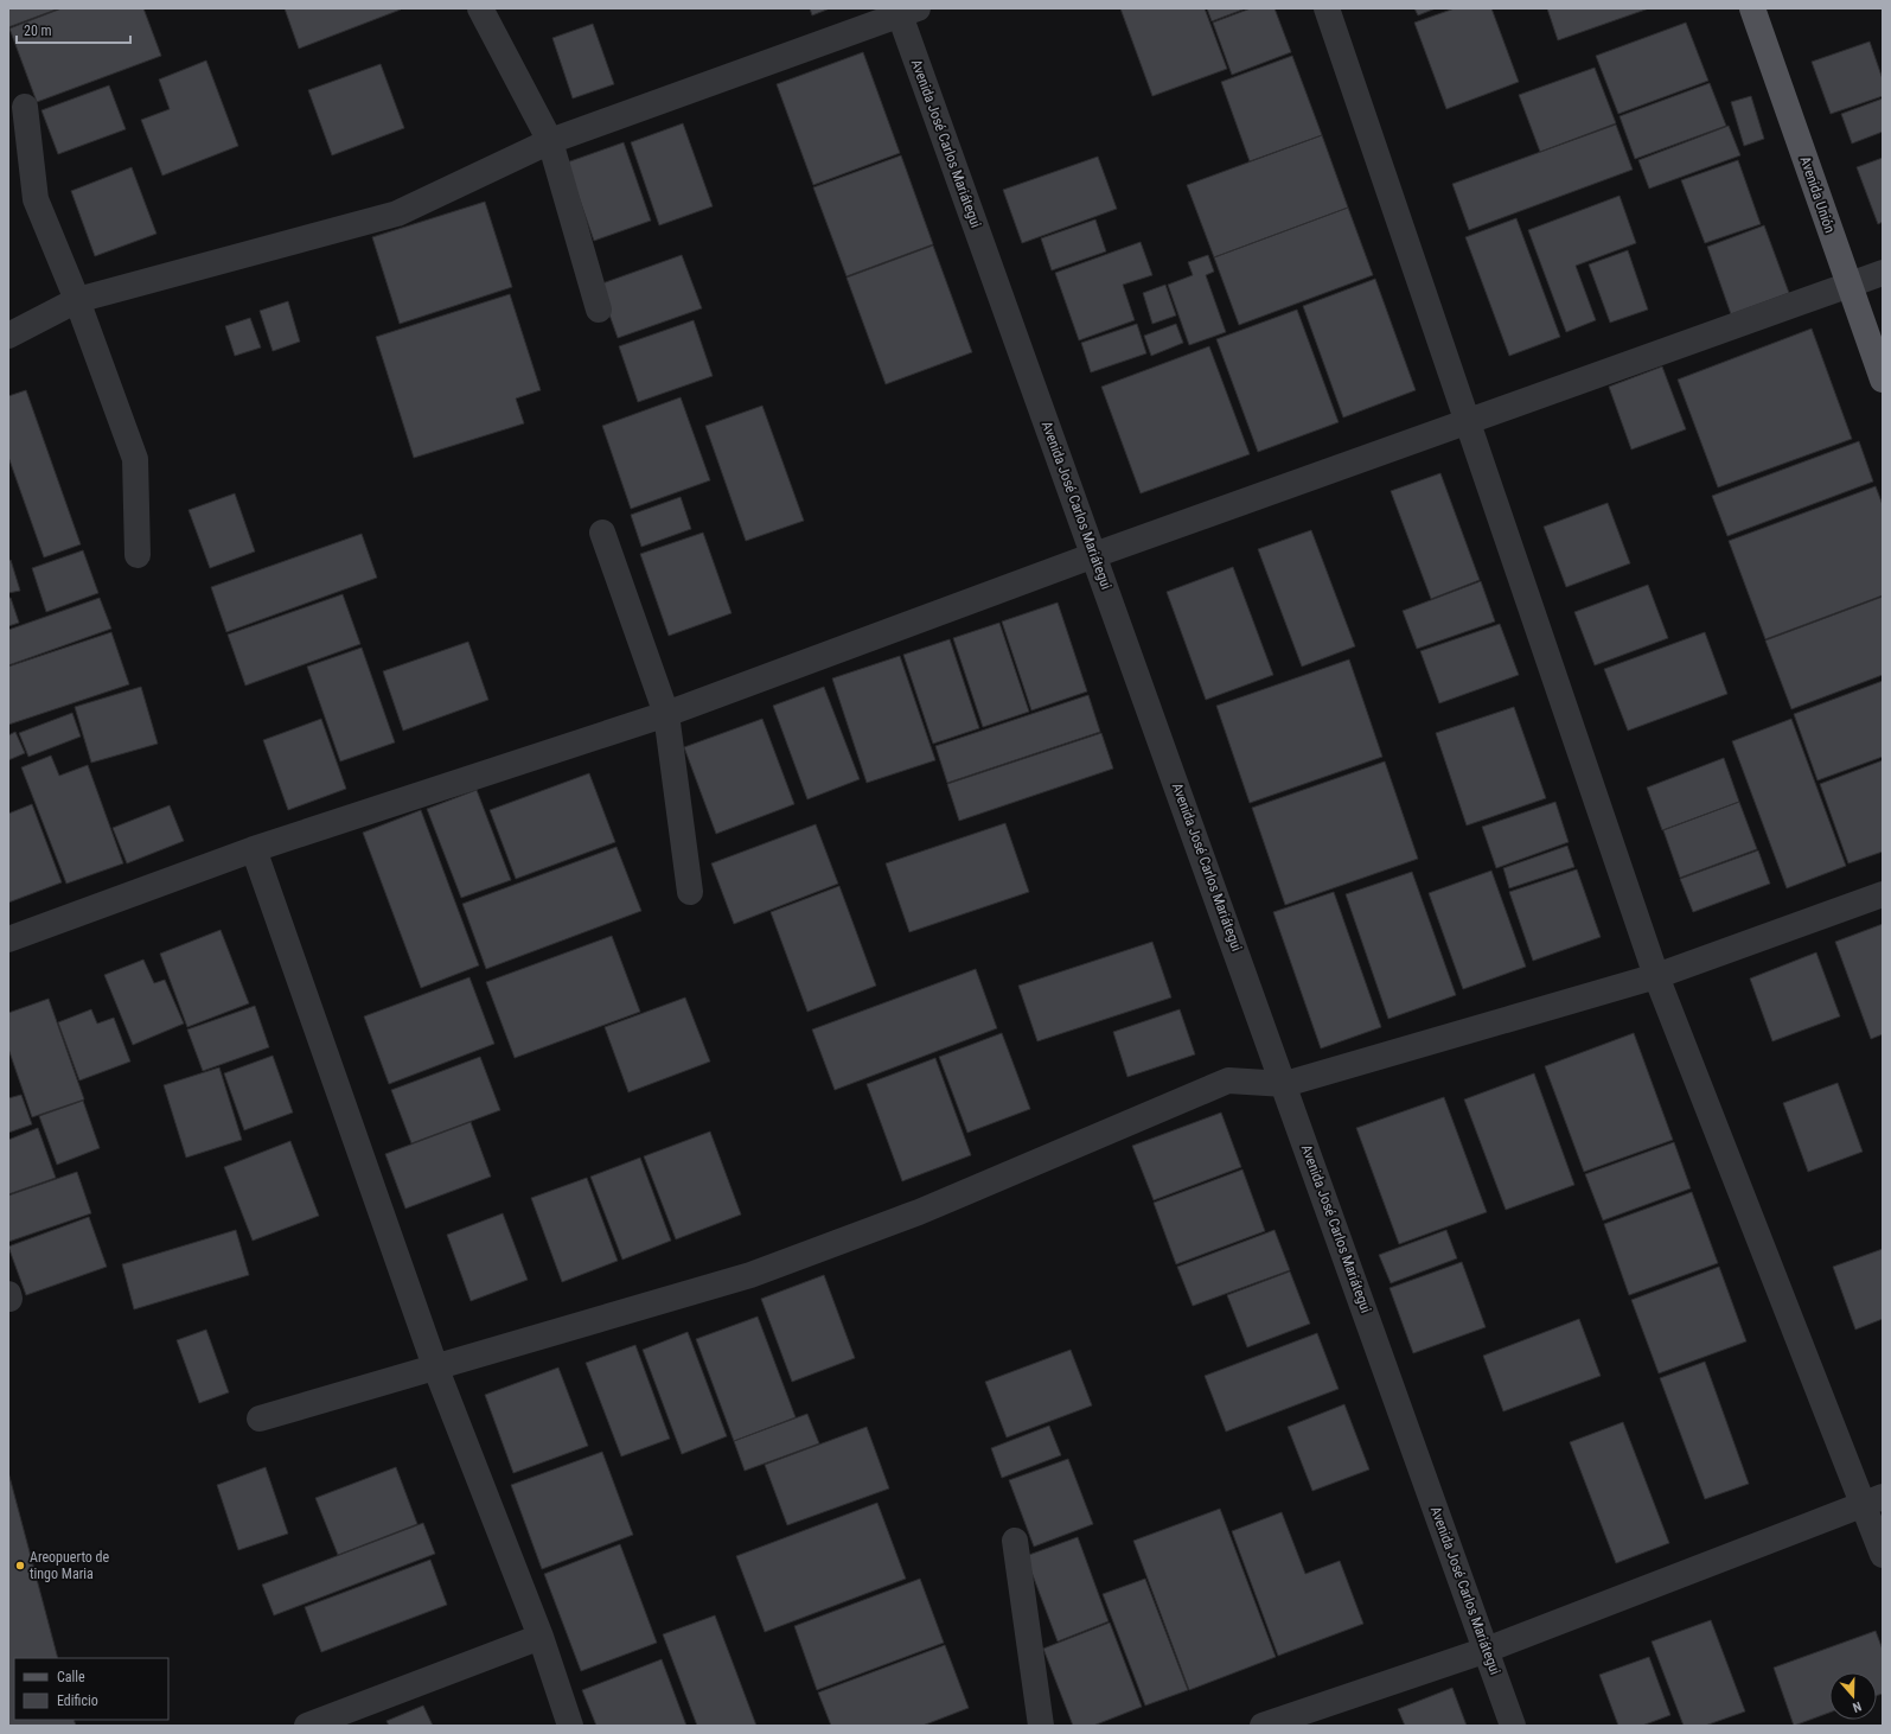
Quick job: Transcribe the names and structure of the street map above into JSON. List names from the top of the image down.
{
  "streets": {
    "main road": ["Avenida Unión"],
    "street": ["Avenida José Carlos Mariátegui"]
  },
  "places": ["Areopuerto de tingo Maria"],
  "legend": ["Calle", "Edificio"],
  "scale_bar": "20 m",
  "north": "bottom"
}
